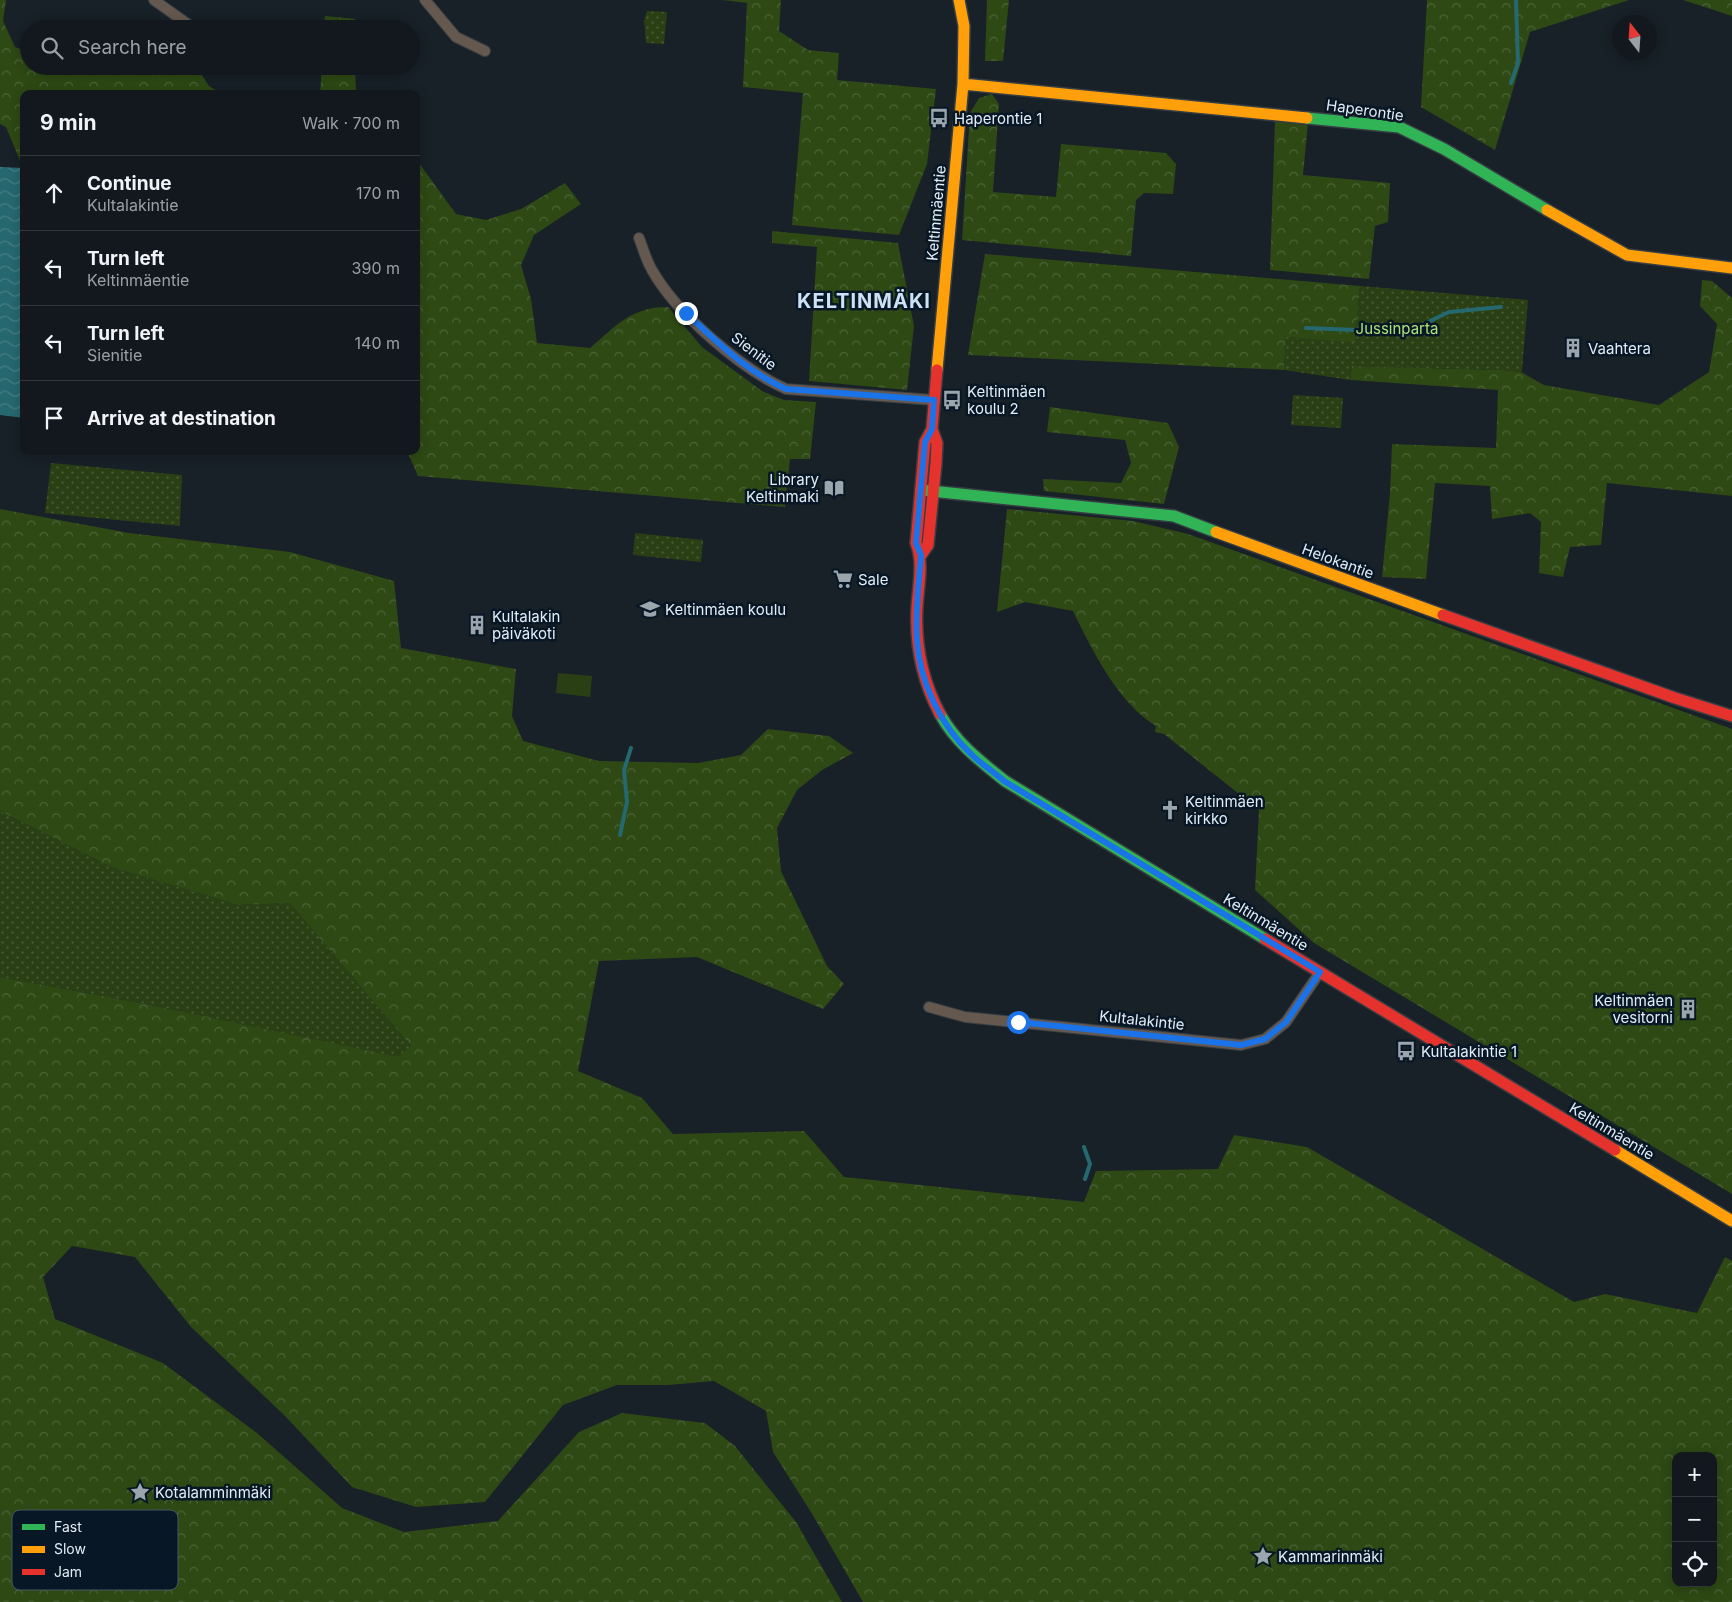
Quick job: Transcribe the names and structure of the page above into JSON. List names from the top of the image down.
{
  "streets": {
    "main road": ["Haperontie", "Keltinmäentie", "Helokantie"],
    "street": ["Sienitie", "Kultalakintie"]
  },
  "crossings": [
    ["Haperontie", "Keltinmäentie"],
    ["Keltinmäentie", "Sienitie"],
    ["Keltinmäentie", "Helokantie"],
    ["Keltinmäentie", "Kultalakintie"]
  ],
  "districts": ["KELTINMÄKI"],
  "parks": ["Jussinparta"],
  "places": {
    "bus stop": ["Haperontie 1", "Keltinmäen koulu 2", "Kultalakintie 1"],
    "building": ["Vaahtera", "Kultalakin päiväkoti", "Keltinmäen vesitorni"],
    "library": ["Library Keltinmaki"],
    "supermarket": ["Sale"],
    "school or university": ["Keltinmäen koulu"],
    "church": ["Keltinmäen kirkko"],
    "place": ["Kotalamminmäki", "Kammarinmäki"]
  },
  "legend": ["Fast", "Slow", "Jam"],
  "north": "top",
  "page": {
    "search": "Search here",
    "heading": ["9 min", "Walk · 700 m"],
    "list": [
      ["Continue", "Kultalakintie", "170 m"],
      ["Turn left", "Keltinmäentie", "390 m"],
      ["Turn left", "Sienitie", "140 m"],
      "Arrive at destination"
    ],
    "map_buttons": ["+", "−"]
  }
}
